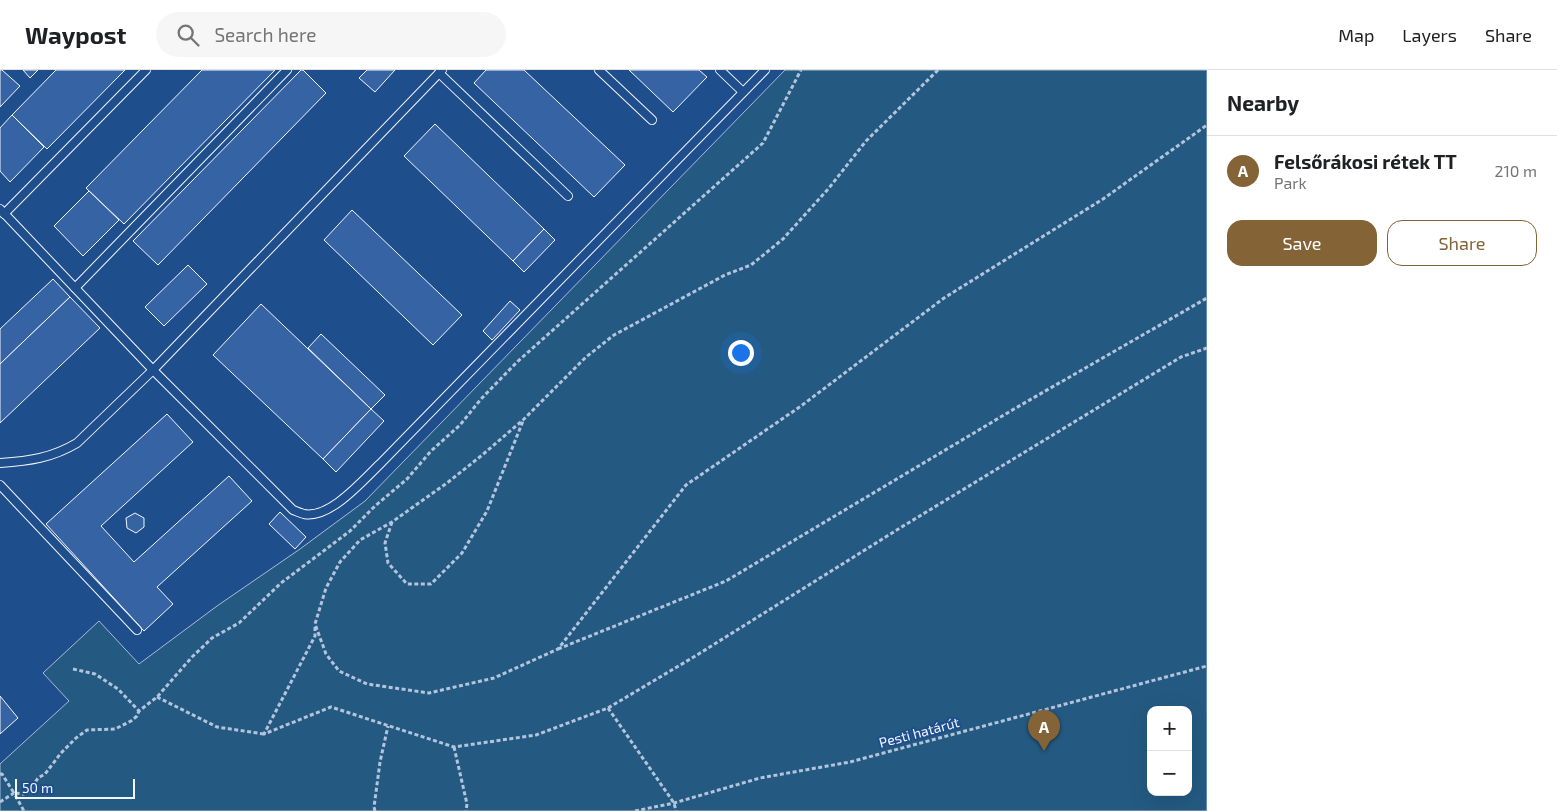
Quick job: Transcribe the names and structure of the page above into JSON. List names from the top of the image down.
{
  "streets": {
    "path": ["Pesti határút"]
  },
  "scale_bar": "50 m",
  "page": {
    "header": "Waypost",
    "search": "Search here",
    "nav": ["Map", "Layers", "Share"],
    "heading": "Nearby",
    "list": [
      {
        "mark": "A",
        "name": "Felsőrákosi rétek TT",
        "note": "Park",
        "value": "210 m"
      }
    ],
    "buttons": ["Save", "Share"],
    "map_buttons": ["+", "−"],
    "pins": "A",
    "scale": "50 m"
  }
}
